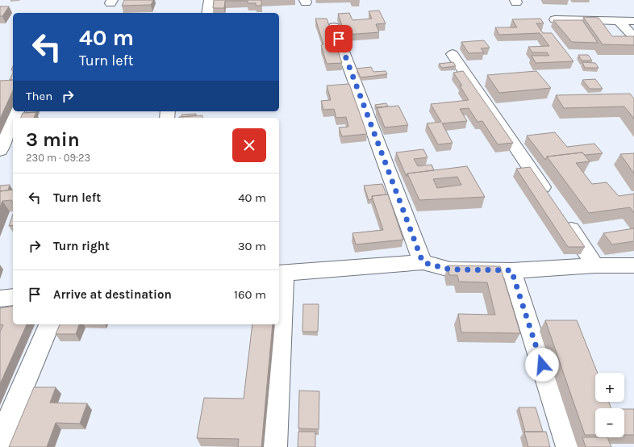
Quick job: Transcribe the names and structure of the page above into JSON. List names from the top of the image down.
{
  "page": {
    "turn": ["40 m", "Turn left"],
    "then": "Then",
    "heading": ["3 min", "230 m · 09:23"],
    "list": [
      {
        "name": "Turn left",
        "value": "40 m"
      },
      {
        "name": "Turn right",
        "value": "30 m"
      },
      {
        "name": "Arrive at destination",
        "value": "160 m"
      }
    ],
    "map_buttons": ["+", "−"]
  }
}
